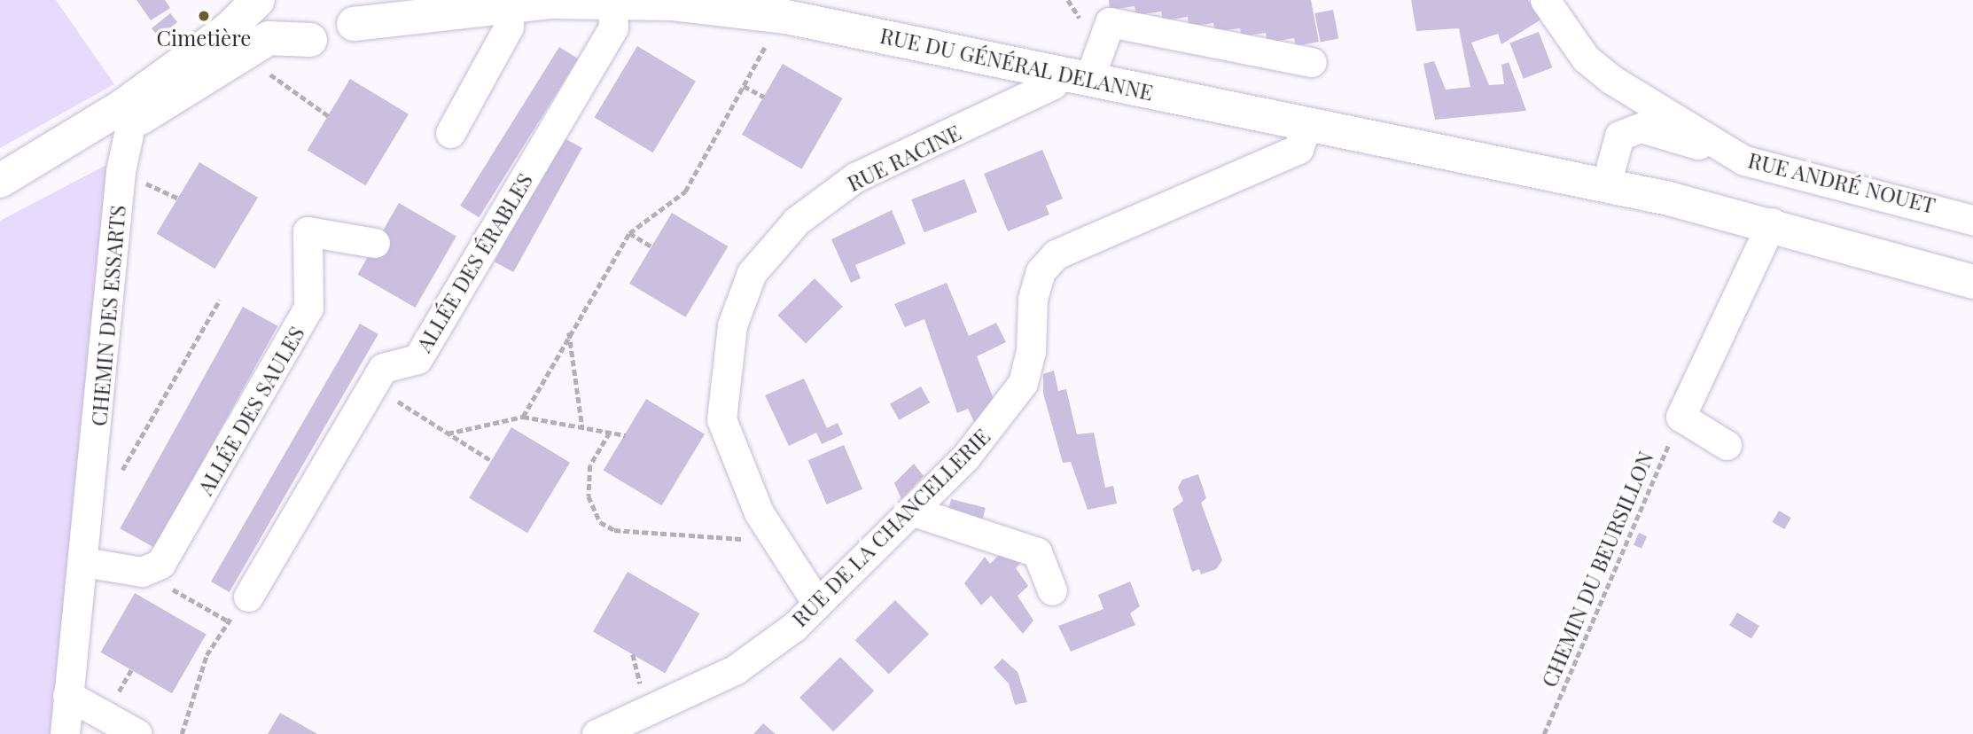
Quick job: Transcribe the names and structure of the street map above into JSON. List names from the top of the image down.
{
  "streets": {
    "main road": ["RUE DU GÉNÉRAL DELANNE"],
    "street": [
      "RUE RACINE",
      "RUE ANDRÉ NOUET",
      "ALLÉE DES ÉRABLES",
      "CHEMIN DES ESSARTS",
      "ALLÉE DES SAULES",
      "RUE DE LA CHANCELLERIE"
    ],
    "path": ["CHEMIN DU BEURSILLON"]
  },
  "crossings": [
    ["RUE DU GÉNÉRAL DELANNE", "RUE RACINE"],
    ["RUE DU GÉNÉRAL DELANNE", "ALLÉE DES ÉRABLES"],
    ["RUE DU GÉNÉRAL DELANNE", "CHEMIN DES ESSARTS"],
    ["RUE DU GÉNÉRAL DELANNE", "RUE DE LA CHANCELLERIE"],
    ["RUE RACINE", "RUE DE LA CHANCELLERIE"]
  ],
  "places": ["Cimetière"]
}
